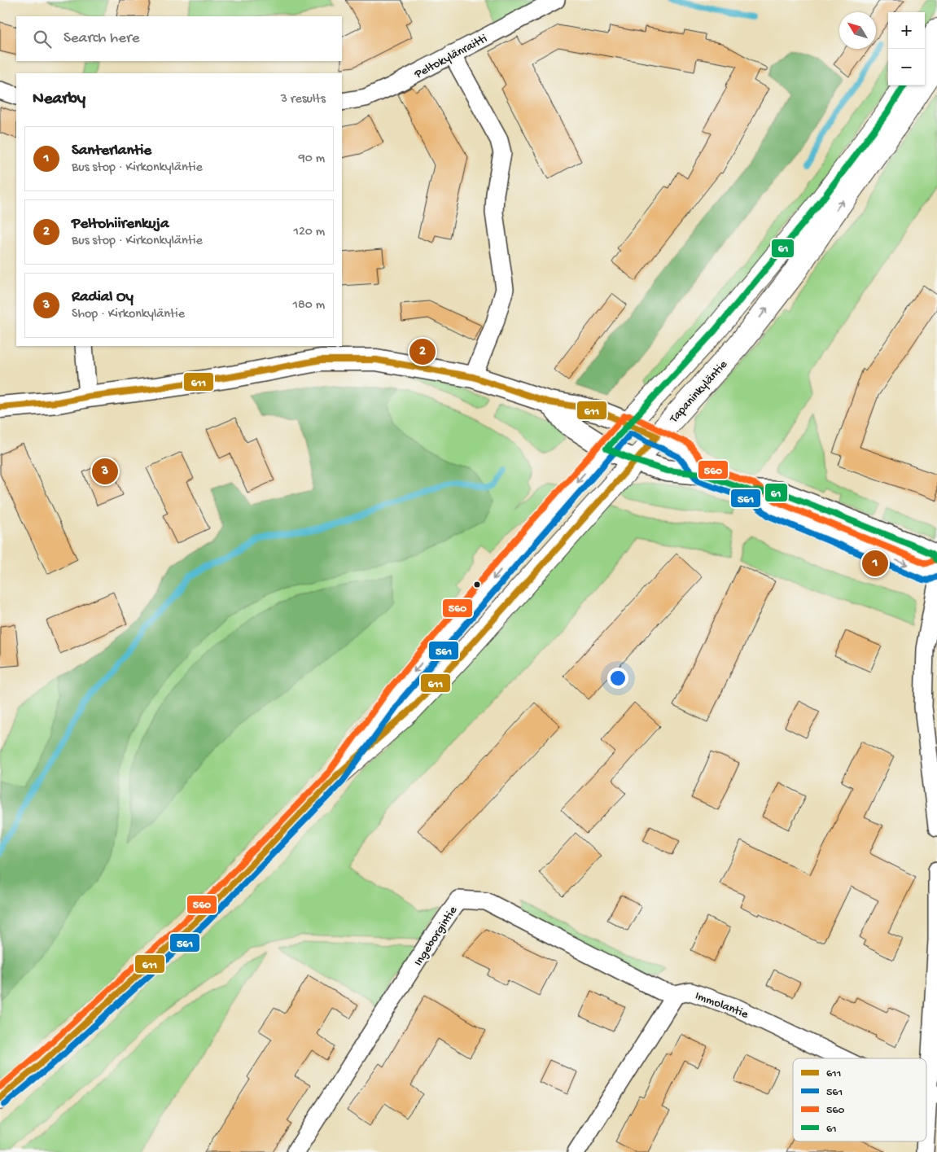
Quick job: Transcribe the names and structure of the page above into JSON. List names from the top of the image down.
{
  "streets": {
    "main road": ["Tapaninkyläntie"],
    "street": ["Peltokylänraitti", "Ingeborgintie", "Immolantie"]
  },
  "crossings": [
    ["Ingeborgintie", "Immolantie"]
  ],
  "lines": [
    "transit line 61",
    "transit line 611",
    "transit line 560",
    "transit line 561"
  ],
  "legend": [
    "611",
    "561",
    "560",
    "61"
  ],
  "north": "top left",
  "page": {
    "map_buttons": ["+", "−"],
    "search": "Search here",
    "heading": ["Nearby", "3 results"],
    "list": [
      {
        "mark": "1",
        "name": "Santerlantie",
        "note": "Bus stop · Kirkonkyläntie",
        "value": "90 m"
      },
      {
        "mark": "2",
        "name": "Peltohiirenkuja",
        "note": "Bus stop · Kirkonkyläntie",
        "value": "120 m"
      },
      {
        "mark": "3",
        "name": "Radial Oy",
        "note": "Shop · Kirkonkyläntie",
        "value": "180 m"
      }
    ],
    "pins": ["2", "3", "1"]
  }
}
